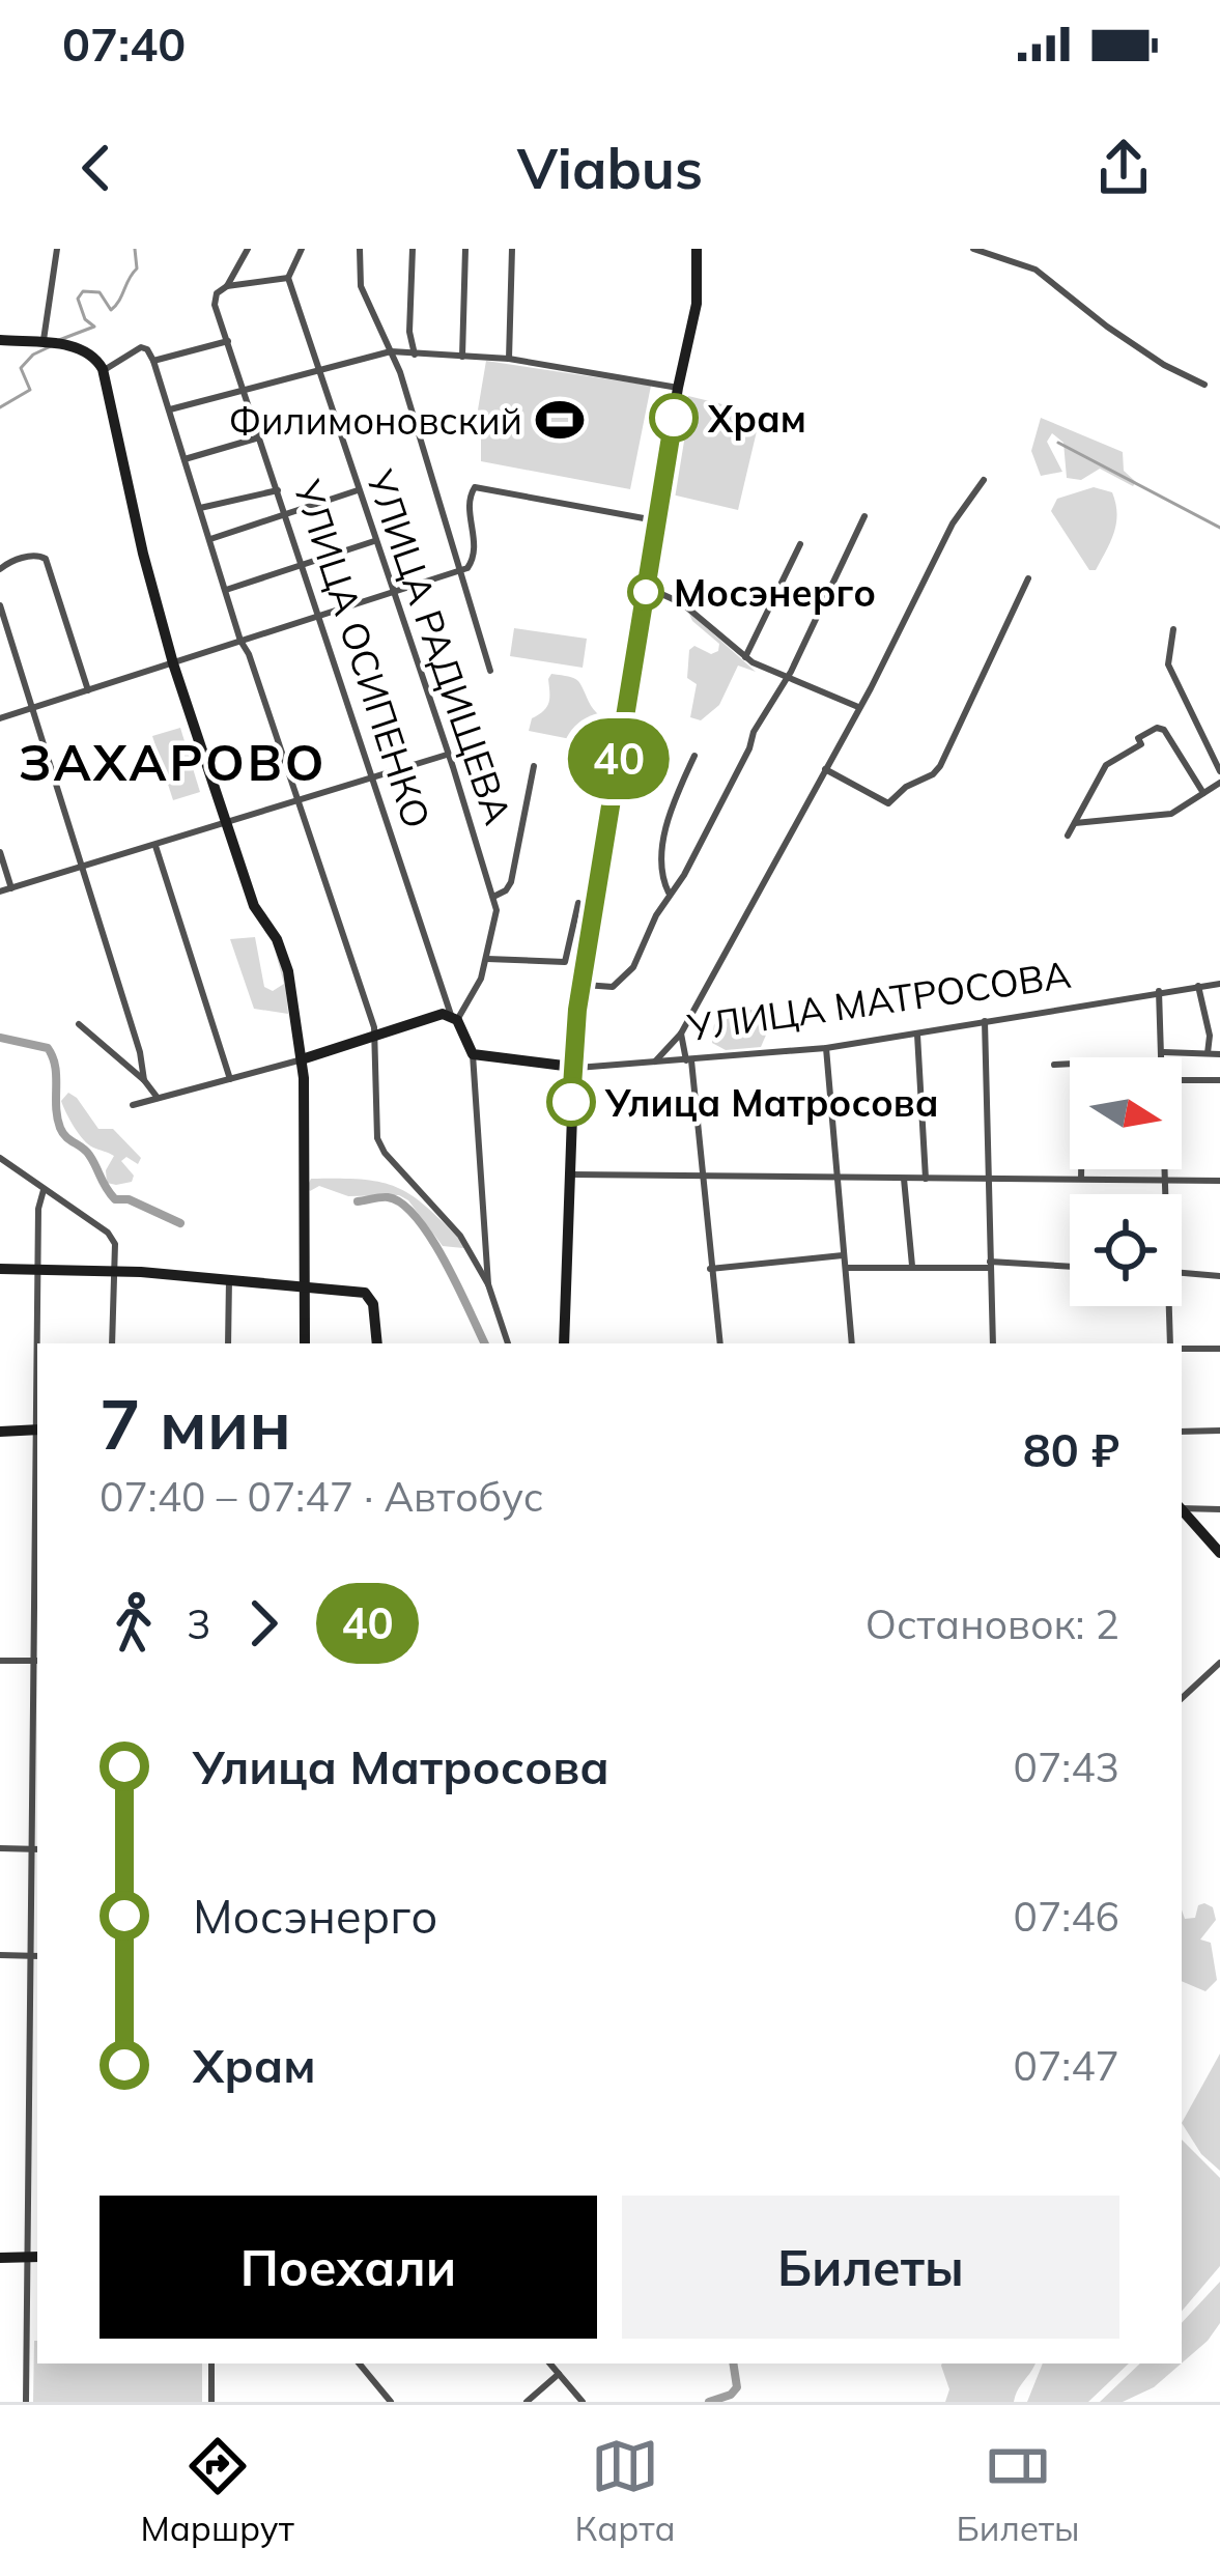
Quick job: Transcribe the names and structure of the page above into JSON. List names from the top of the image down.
{
  "streets": {
    "street": ["УЛИЦА РАДИЩЕВА", "УЛИЦА ОСИПЕНКО", "УЛИЦА МАТРОСОВА"]
  },
  "crossings": [
    ["УЛИЦА РАДИЩЕВА", "УЛИЦА ОСИПЕНКО"]
  ],
  "districts": ["ЗАХАРОВО"],
  "places": {
    "other": ["Храм", "Мосэнерго", "Улица Матросова"],
    "sports": ["Филимоновский"]
  },
  "lines": ["bus line 40"],
  "north": "right",
  "page": {
    "status": "07:40",
    "header": "Viabus",
    "on_map": "40",
    "heading": ["7 мин", "07:40 – 07:47 · Автобус", "80 ₽"],
    "legs": ["3", "40", "Остановок: 2"],
    "list": [
      {
        "name": "Улица Матросова",
        "value": "07:43"
      },
      {
        "name": "Мосэнерго",
        "value": "07:46"
      },
      {
        "name": "Храм",
        "value": "07:47"
      }
    ],
    "buttons": ["Поехали", "Билеты"],
    "tabs": ["Маршрут", "Карта", "Билеты"]
  }
}
